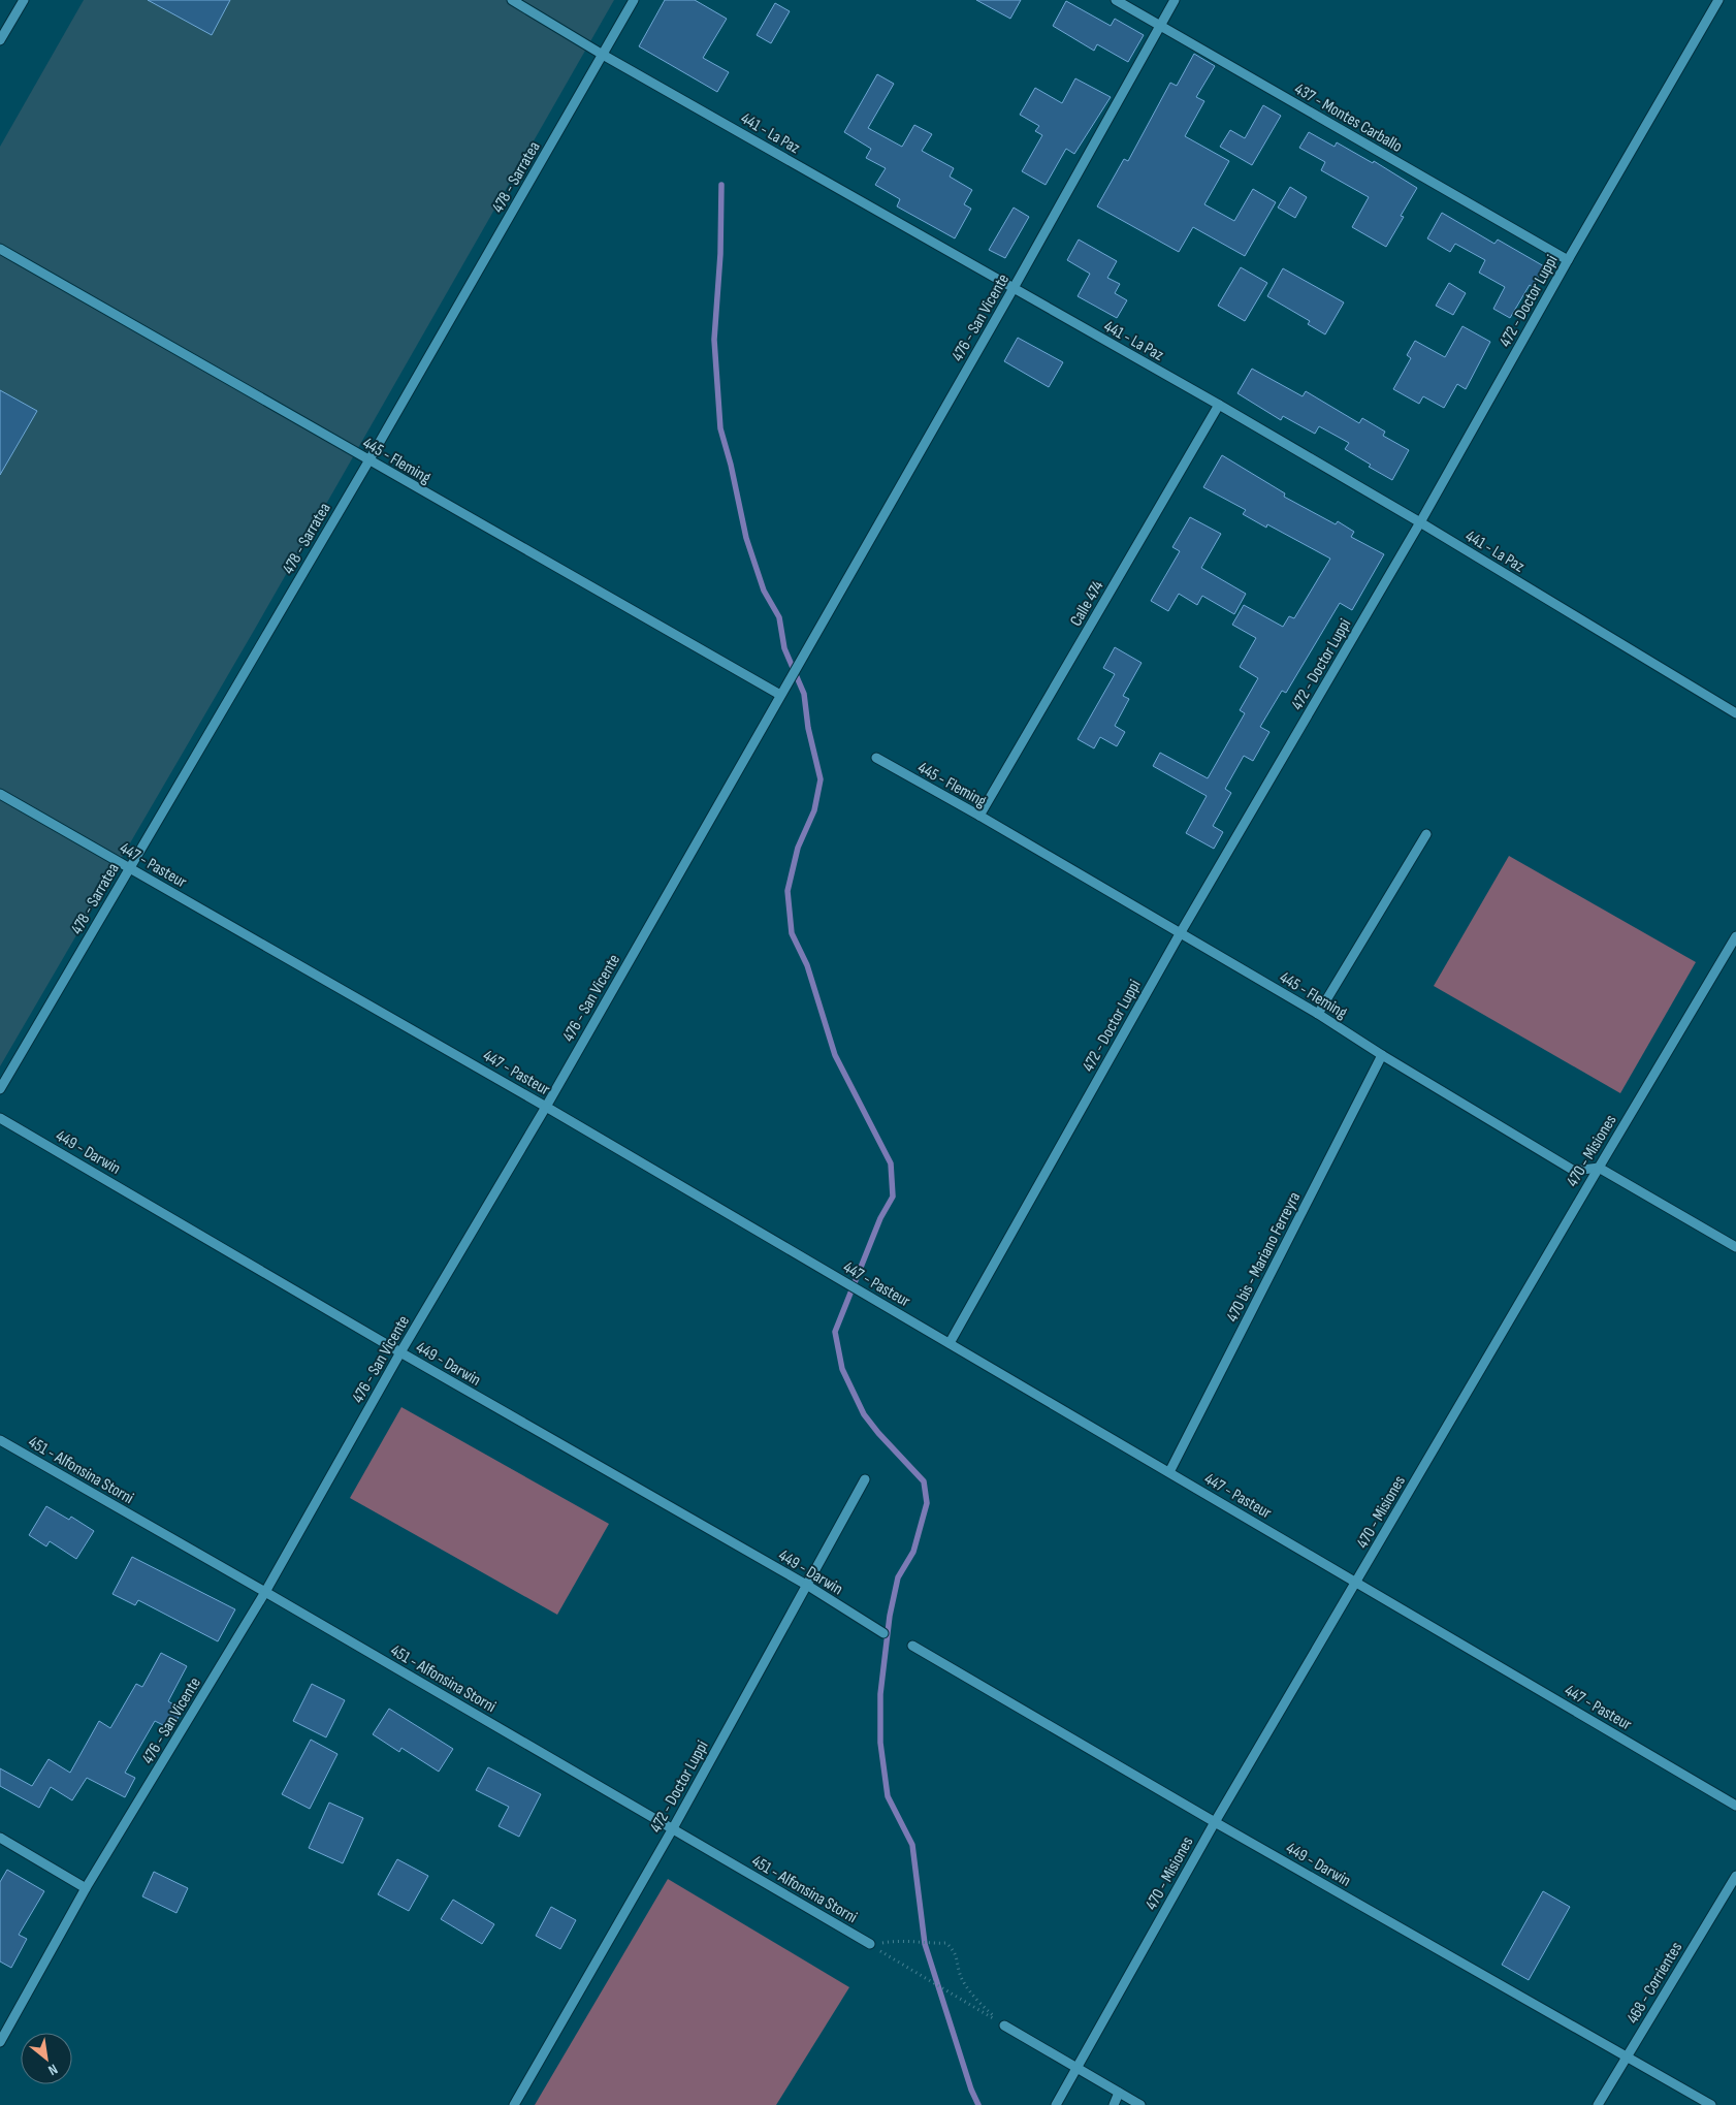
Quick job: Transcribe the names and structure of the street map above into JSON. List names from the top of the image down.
{
  "streets": {
    "street": [
      "437 - Montes Carballo",
      "441 - La Paz",
      "478 - Sarratea",
      "472 - Doctor Luppi",
      "476 - San Vicente",
      "445 - Fleming",
      "Calle 474",
      "447 - Pasteur",
      "470 - Misiones",
      "449 - Darwin",
      "470 bis - Mariano Ferreyra",
      "451 - Alfonsina Storni",
      "468 - Corrientes"
    ]
  },
  "crossings": [
    ["437 - Montes Carballo", "472 - Doctor Luppi"],
    ["437 - Montes Carballo", "476 - San Vicente"],
    ["441 - La Paz", "478 - Sarratea"],
    ["441 - La Paz", "472 - Doctor Luppi"],
    ["441 - La Paz", "476 - San Vicente"],
    ["441 - La Paz", "Calle 474"],
    ["478 - Sarratea", "445 - Fleming"],
    ["478 - Sarratea", "447 - Pasteur"],
    ["472 - Doctor Luppi", "445 - Fleming"],
    ["472 - Doctor Luppi", "447 - Pasteur"],
    ["472 - Doctor Luppi", "449 - Darwin"],
    ["472 - Doctor Luppi", "451 - Alfonsina Storni"],
    ["476 - San Vicente", "445 - Fleming"],
    ["476 - San Vicente", "447 - Pasteur"],
    ["476 - San Vicente", "449 - Darwin"],
    ["476 - San Vicente", "451 - Alfonsina Storni"],
    ["445 - Fleming", "Calle 474"],
    ["445 - Fleming", "470 - Misiones"],
    ["445 - Fleming", "470 bis - Mariano Ferreyra"],
    ["447 - Pasteur", "470 - Misiones"],
    ["447 - Pasteur", "470 bis - Mariano Ferreyra"],
    ["470 - Misiones", "449 - Darwin"],
    ["449 - Darwin", "468 - Corrientes"]
  ],
  "north": "bottom right"
}
